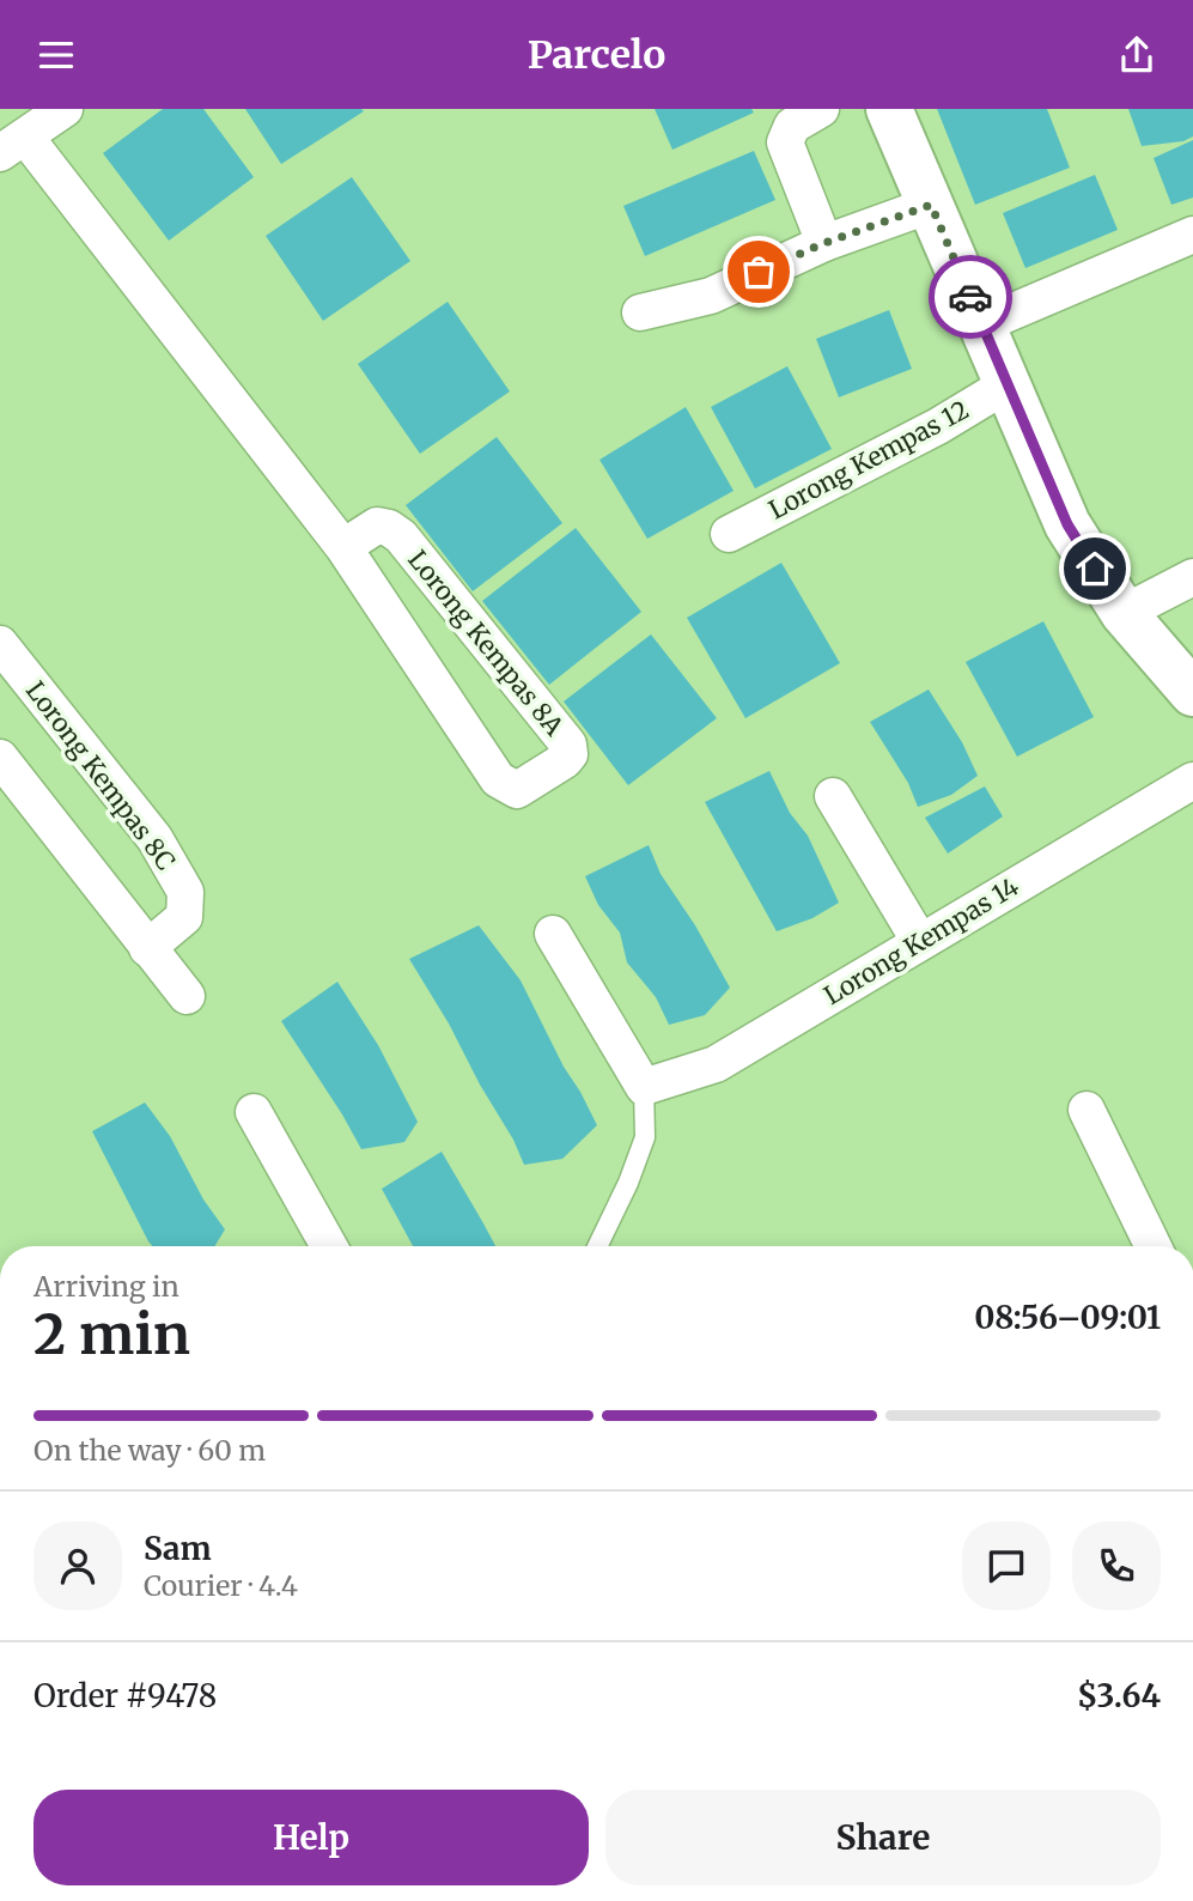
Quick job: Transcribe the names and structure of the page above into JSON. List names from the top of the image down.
{
  "streets": {
    "street": [
      "Lorong Kempas 12",
      "Lorong Kempas 8A",
      "Lorong Kempas 8C",
      "Lorong Kempas 14"
    ]
  },
  "page": {
    "header": "Parcelo",
    "heading": ["2 min", "Arriving in", "08:56–09:01"],
    "panel": [
      "Sam",
      "Courier · 4.4",
      "Order #9478",
      "$3.64"
    ],
    "bar": "On the way · 60 m",
    "buttons": ["Help", "Share"]
  }
}
